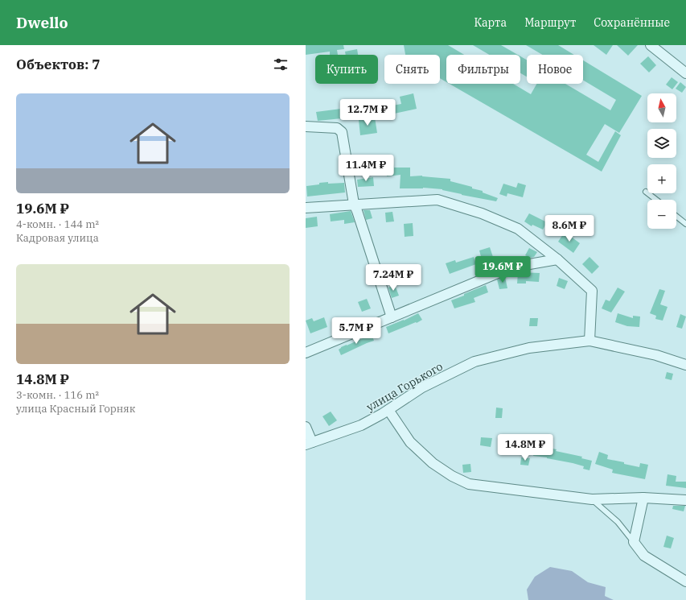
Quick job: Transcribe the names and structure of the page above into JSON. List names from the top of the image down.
{
  "streets": {
    "street": ["улица Горького"]
  },
  "north": "top",
  "page": {
    "header": "Dwello",
    "nav": ["Карта", "Маршрут", "Сохранённые"],
    "heading": "Объектов: 7",
    "chip": [
      "Купить",
      "Снять",
      "Фильтры",
      "Новое"
    ],
    "list": [
      {
        "name": "19.6M ₽",
        "note": "4-комн. · 144 m² · Кадровая улица"
      },
      {
        "name": "14.8M ₽",
        "note": "3-комн. · 116 m² · улица Красный Горняк"
      }
    ],
    "map_buttons": ["+", "−"],
    "price": [
      "12.7M ₽",
      "11.4M ₽",
      "8.6M ₽",
      "19.6M ₽",
      "7.24M ₽",
      "5.7M ₽",
      "14.8M ₽"
    ]
  }
}
